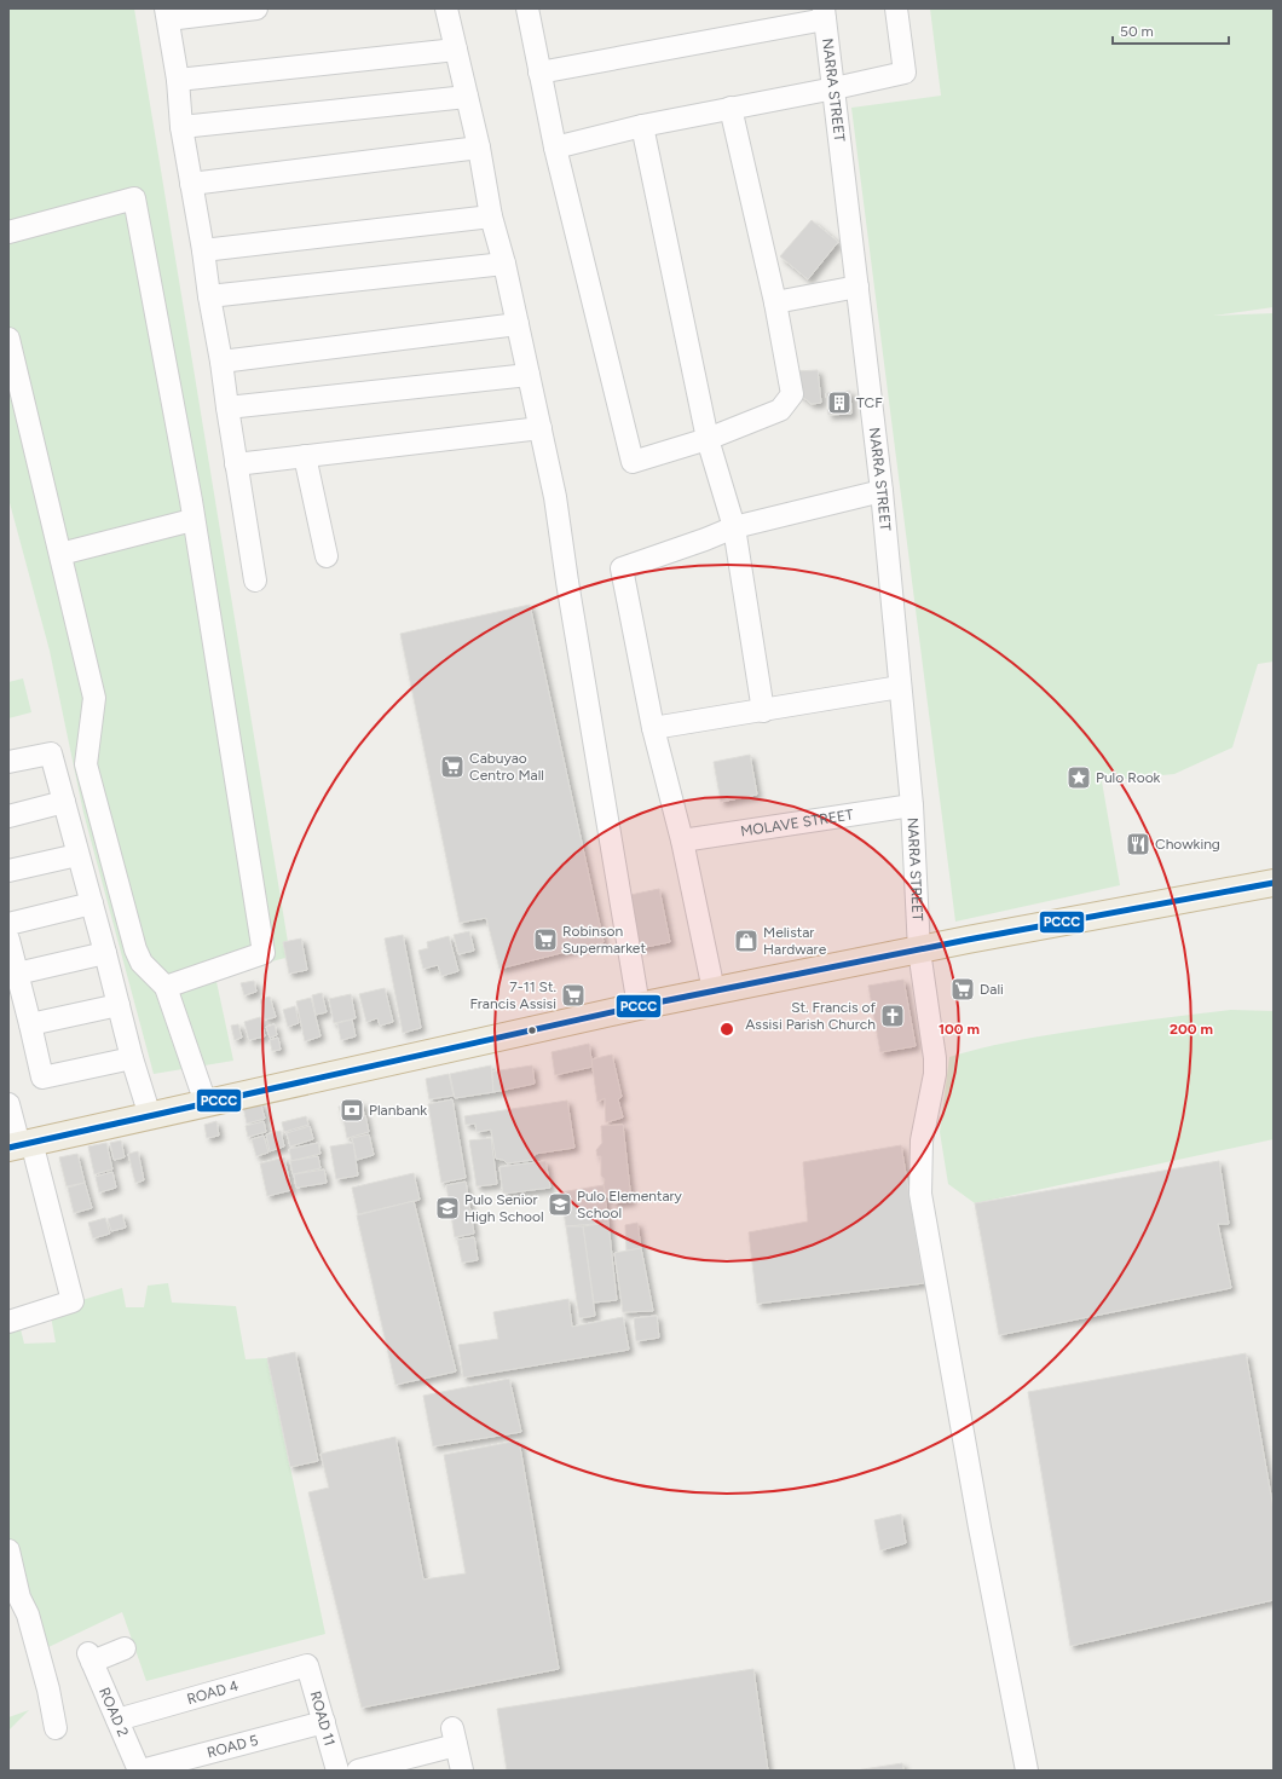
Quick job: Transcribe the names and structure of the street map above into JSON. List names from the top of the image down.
{
  "streets": {
    "street": [
      "NARRA STREET",
      "MOLAVE STREET",
      "ROAD 4",
      "ROAD 2",
      "ROAD 11",
      "ROAD 5"
    ]
  },
  "crossings": [
    ["NARRA STREET", "MOLAVE STREET"],
    ["ROAD 4", "ROAD 2"],
    ["ROAD 4", "ROAD 11"],
    ["ROAD 2", "ROAD 5"],
    ["ROAD 11", "ROAD 5"]
  ],
  "places": {
    "building": ["TCF"],
    "supermarket": [
      "Cabuyao Centro Mall",
      "Robinson Supermarket",
      "Dali",
      "7-11 St. Francis Assisi"
    ],
    "place": ["Pulo Rook"],
    "restaurant": ["Chowking"],
    "shop": ["Melistar Hardware"],
    "church": ["St. Francis of Assisi Parish Church"],
    "bank": ["Planbank"],
    "school or university": ["Pulo Elementary School", "Pulo Senior High School"]
  },
  "lines": ["transit line PCCC"],
  "scale_bar": "50 m",
  "rings": ["100 m", "200 m"]
}
